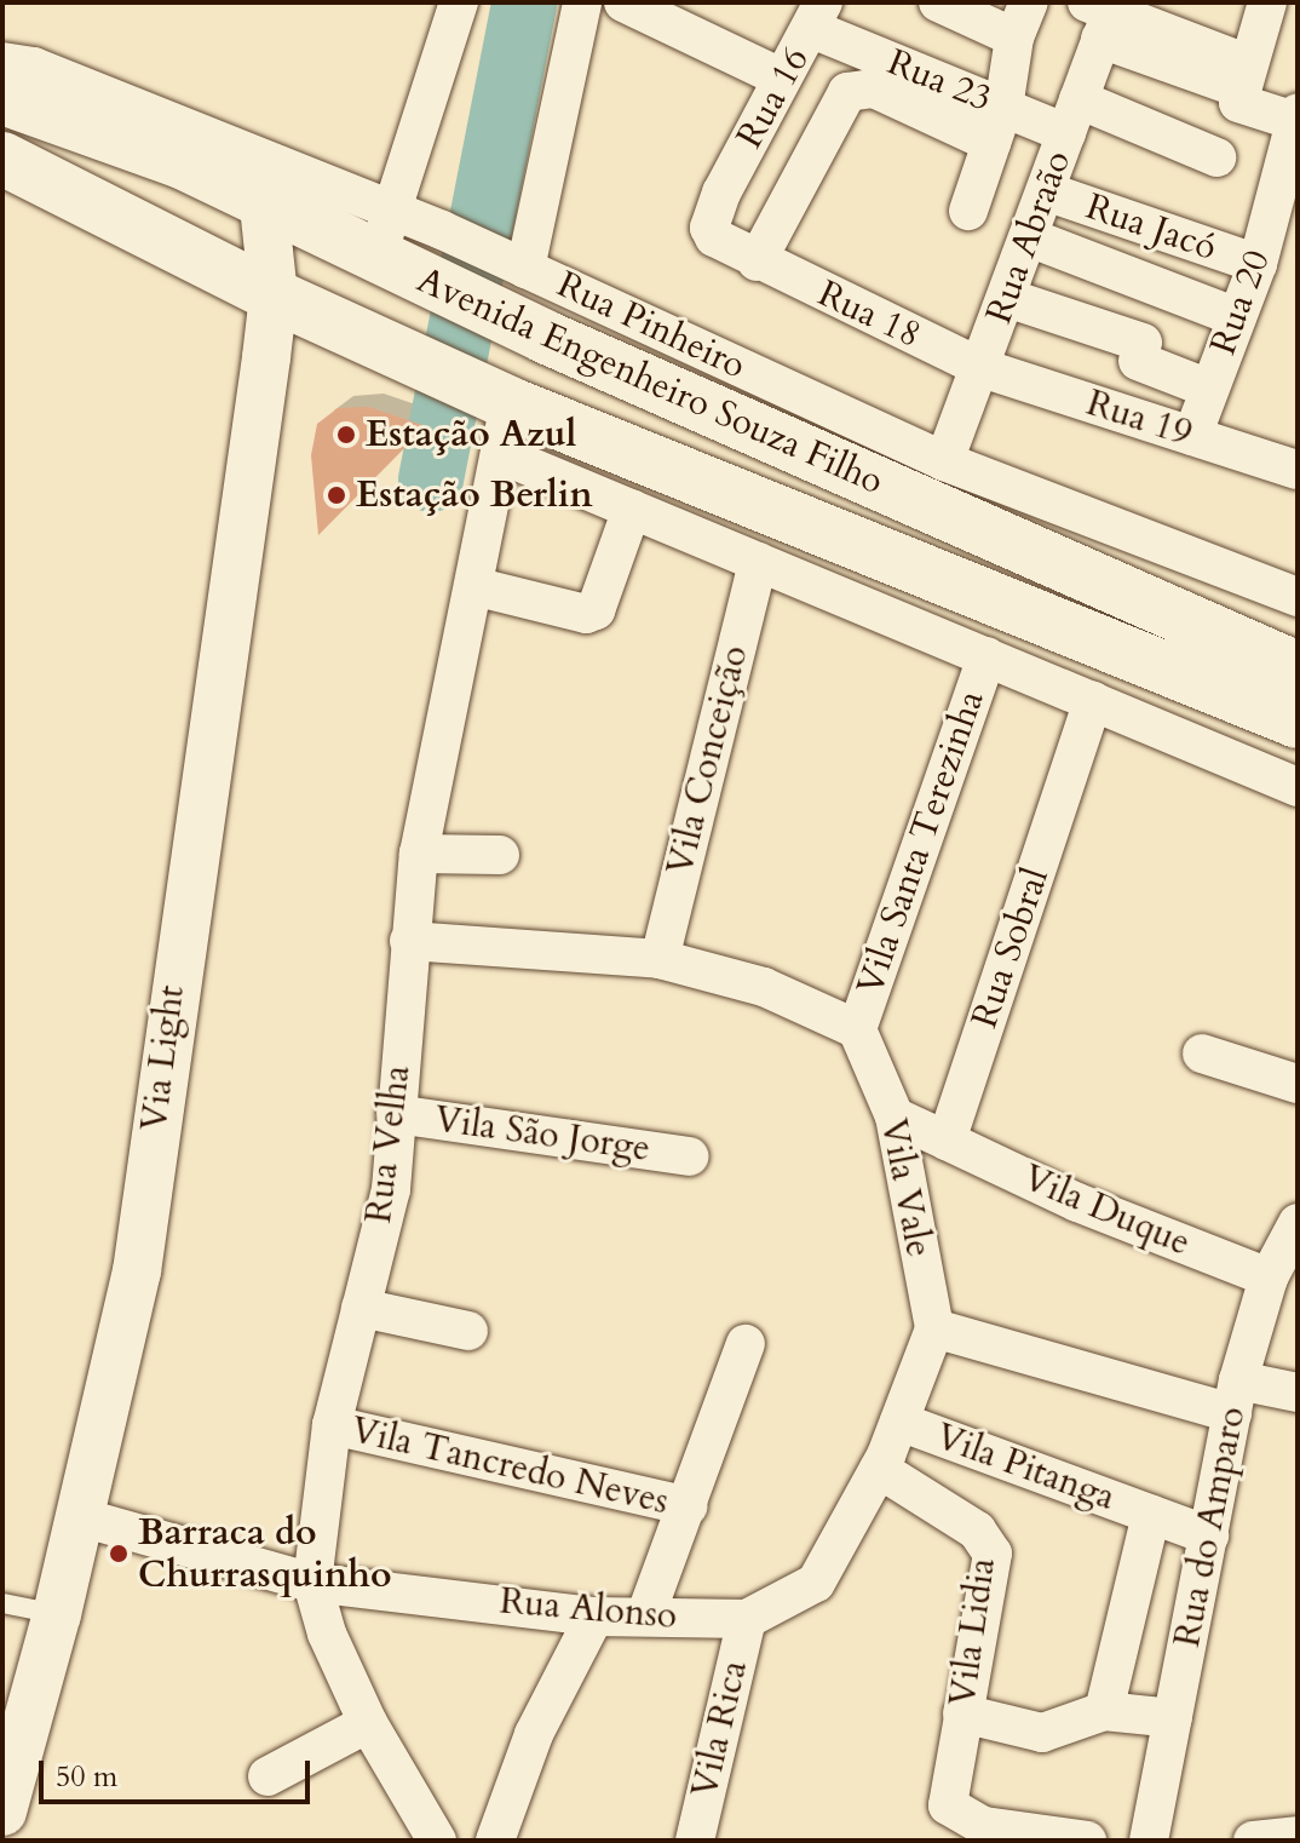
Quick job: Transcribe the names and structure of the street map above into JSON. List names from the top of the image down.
{
  "streets": {
    "main road": ["Avenida Engenheiro Souza Filho"],
    "street": [
      "Rua 23",
      "Rua 16",
      "Rua Jacó",
      "Rua Abraão",
      "Rua 20",
      "Rua 18",
      "Rua Pinheiro",
      "Rua 19",
      "Vila Conceição",
      "Vila Santa Terezinha",
      "Rua Sobral",
      "Via Light",
      "Vila São Jorge",
      "Rua Velha",
      "Vila Vale",
      "Vila Duque",
      "Vila Tancredo Neves",
      "Vila Pitanga",
      "Rua do Amparo",
      "Rua Alonso",
      "Vila Lidia",
      "Vila Rica"
    ]
  },
  "crossings": [
    ["Rua 23", "Rua 16"],
    ["Rua 23", "Rua Abraão"],
    ["Rua 16", "Rua 18"],
    ["Rua Jacó", "Rua Abraão"],
    ["Rua Jacó", "Rua 20"],
    ["Rua Abraão", "Rua 18"],
    ["Rua Abraão", "Rua Pinheiro"],
    ["Rua Abraão", "Rua 19"],
    ["Rua 20", "Rua 19"],
    ["Rua 18", "Rua 19"],
    ["Rua Pinheiro", "Avenida Engenheiro Souza Filho"],
    ["Avenida Engenheiro Souza Filho", "Via Light"],
    ["Avenida Engenheiro Souza Filho", "Rua Velha"],
    ["Vila Santa Terezinha", "Vila Vale"],
    ["Rua Sobral", "Vila Duque"],
    ["Via Light", "Rua Alonso"],
    ["Vila São Jorge", "Rua Velha"],
    ["Rua Velha", "Vila Tancredo Neves"],
    ["Rua Velha", "Rua Alonso"],
    ["Vila Vale", "Rua Alonso"],
    ["Vila Duque", "Rua do Amparo"],
    ["Vila Pitanga", "Rua do Amparo"],
    ["Vila Pitanga", "Rua Alonso"],
    ["Rua Alonso", "Vila Lidia"],
    ["Rua Alonso", "Vila Rica"]
  ],
  "places": ["Estação Azul", "Estação Berlin", "Barraca do Churrasquinho"],
  "scale_bar": "50 m"
}
